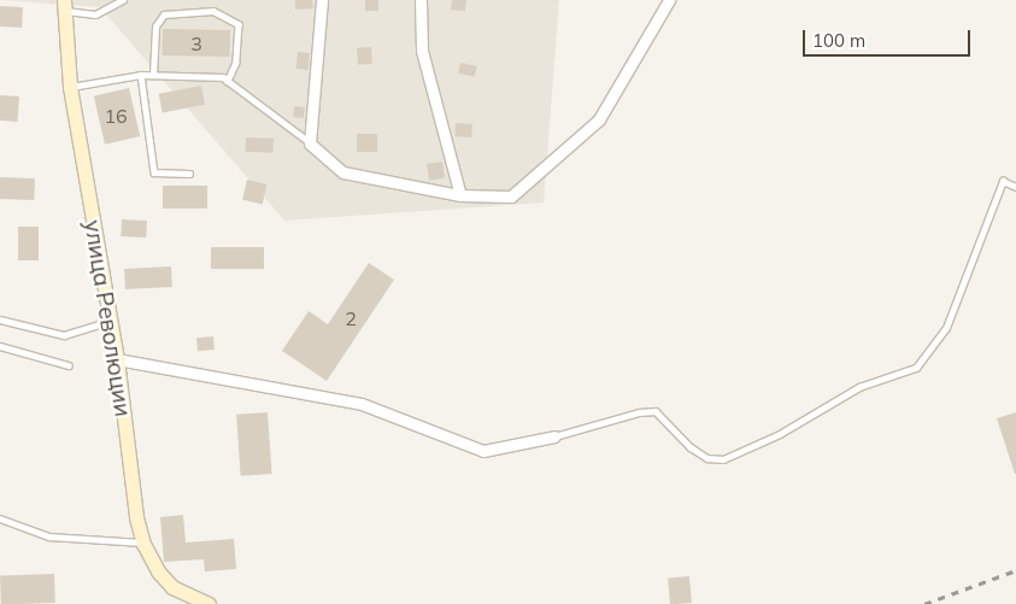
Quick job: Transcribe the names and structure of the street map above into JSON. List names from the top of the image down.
{
  "streets": {
    "street": ["улица Революции"]
  },
  "house_numbers": ["3", "16", "2"],
  "scale_bar": "100 m"
}
